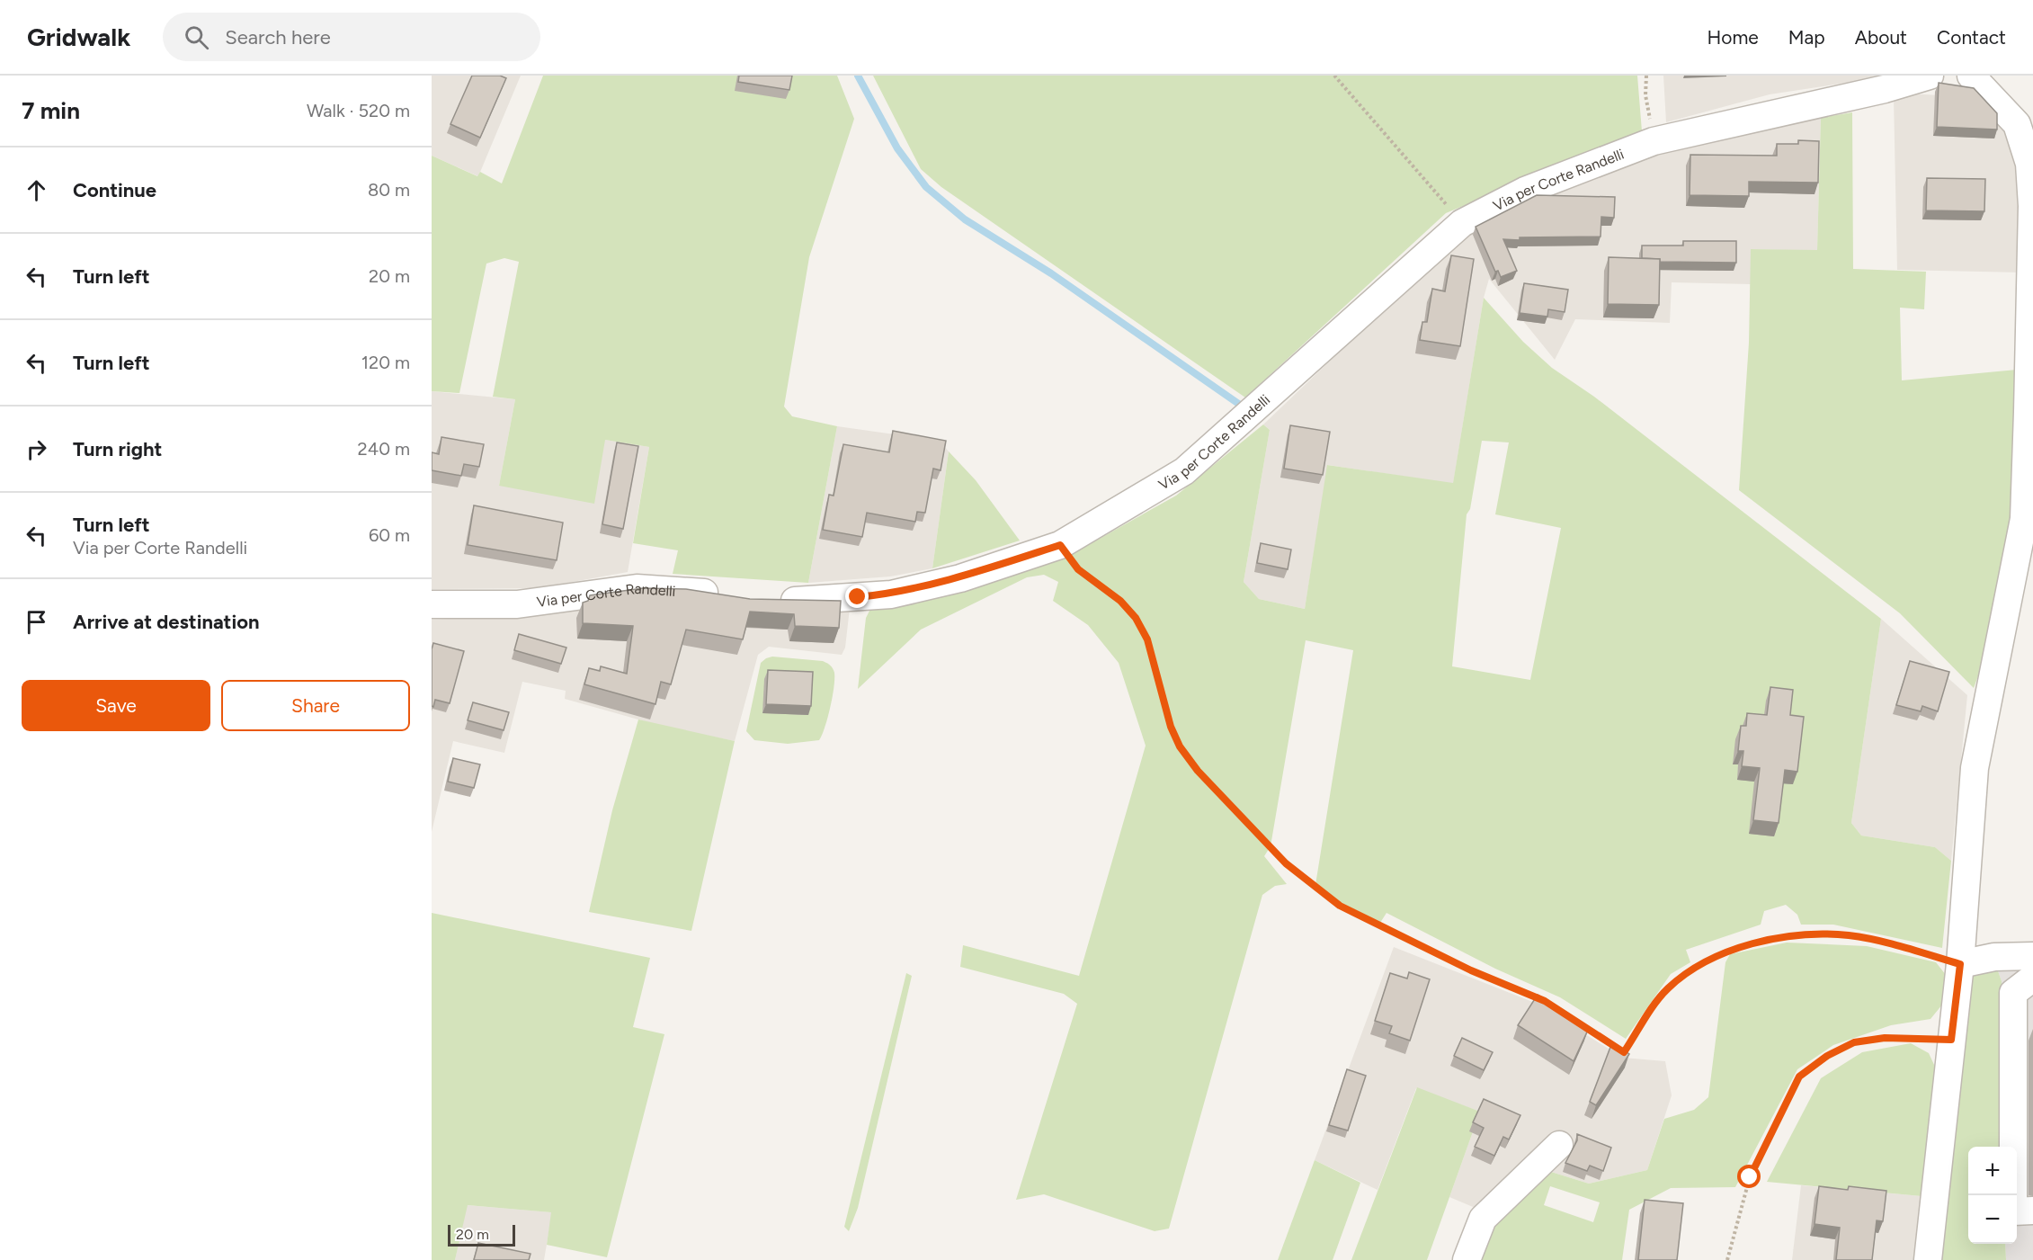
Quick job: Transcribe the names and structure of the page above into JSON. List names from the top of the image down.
{
  "streets": {
    "street": ["Via per Corte Randelli"]
  },
  "scale_bar": "20 m",
  "page": {
    "header": "Gridwalk",
    "search": "Search here",
    "nav": [
      "Home",
      "Map",
      "About",
      "Contact"
    ],
    "heading": ["7 min", "Walk · 520 m"],
    "list": [
      ["Continue", "80 m"],
      ["Turn left", "20 m"],
      ["Turn left", "120 m"],
      ["Turn right", "240 m"],
      ["Turn left", "Via per Corte Randelli", "60 m"],
      "Arrive at destination"
    ],
    "buttons": ["Save", "Share"],
    "map_buttons": ["+", "−"],
    "scale": "20 m"
  }
}
